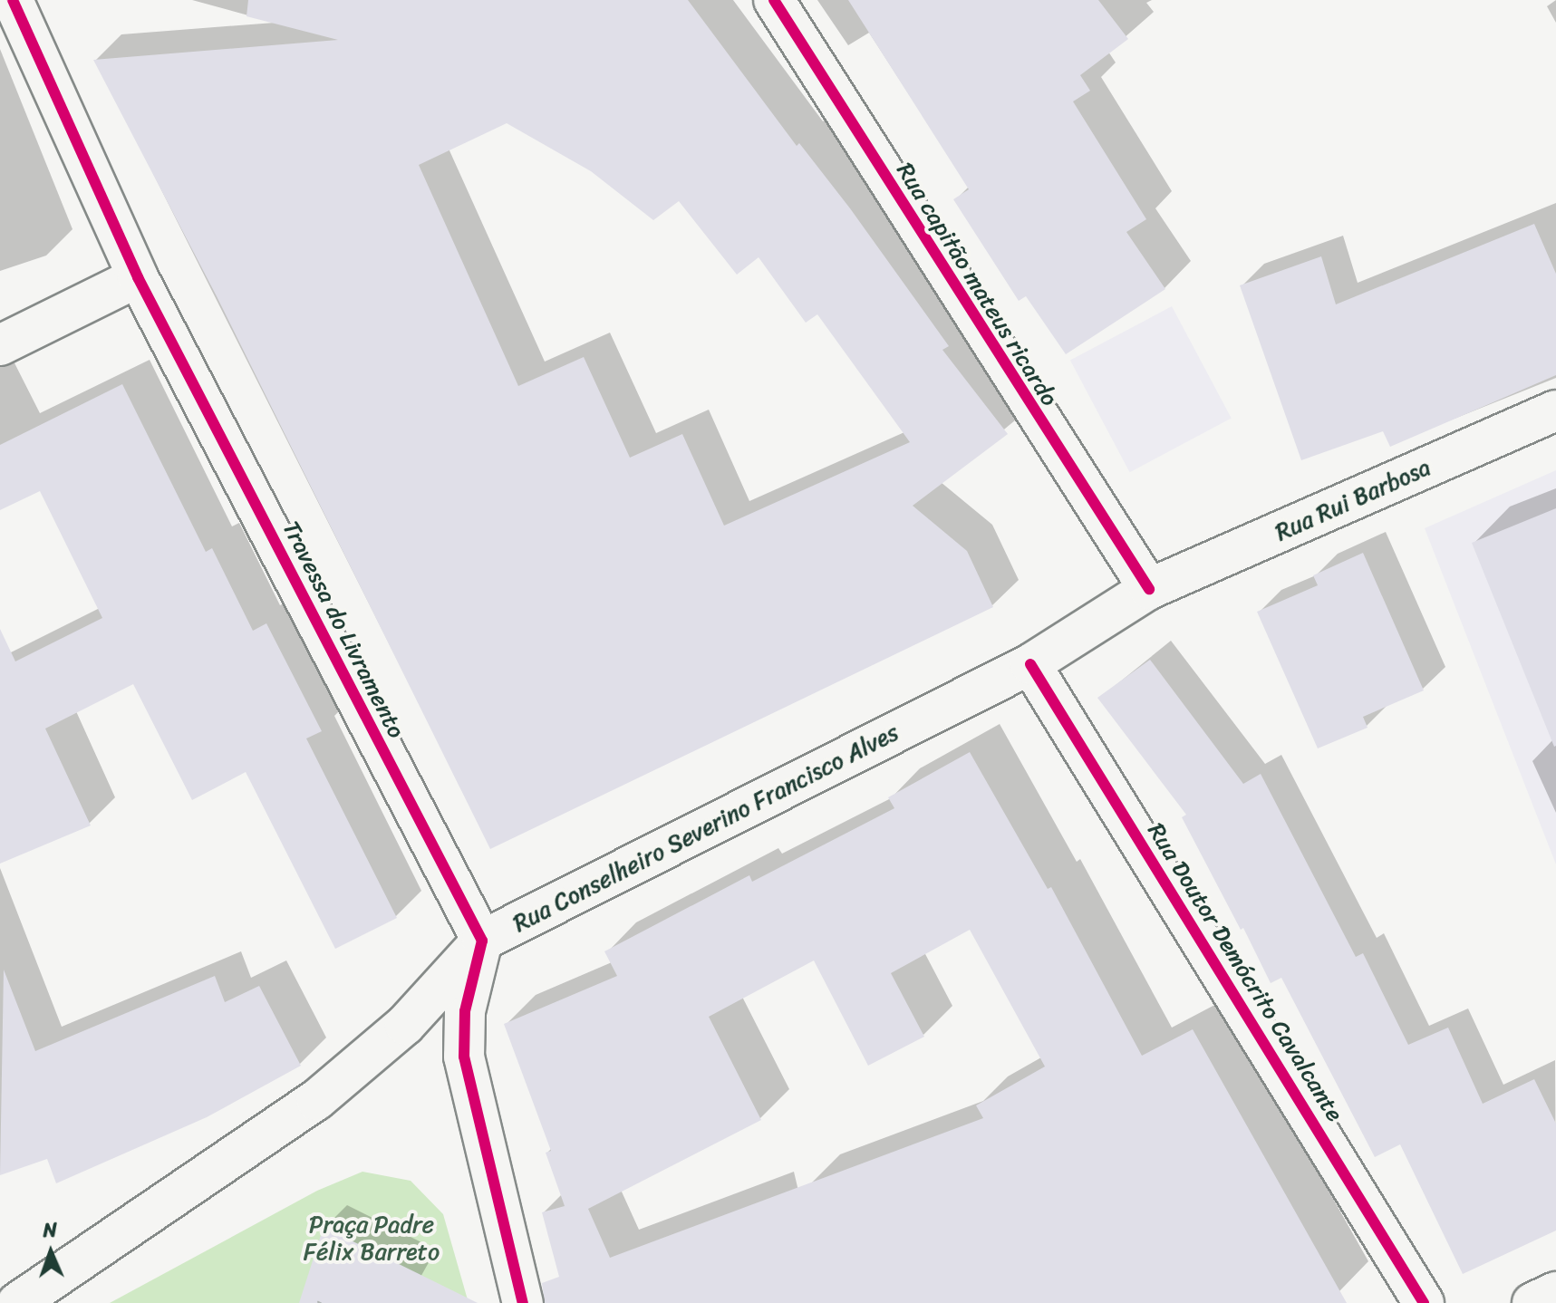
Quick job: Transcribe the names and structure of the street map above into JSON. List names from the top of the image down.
{
  "streets": {
    "street": [
      "Rua capitão mateus ricardo",
      "Rua Rui Barbosa",
      "Travessa do Livramento",
      "Rua Conselheiro Severino Francisco Alves",
      "Rua Doutor Demócrito Cavalcante"
    ]
  },
  "crossings": [
    ["Rua capitão mateus ricardo", "Rua Rui Barbosa"],
    ["Rua Rui Barbosa", "Rua Conselheiro Severino Francisco Alves"],
    ["Travessa do Livramento", "Rua Conselheiro Severino Francisco Alves"],
    ["Rua Conselheiro Severino Francisco Alves", "Rua Doutor Demócrito Cavalcante"]
  ],
  "parks": ["Praça Padre Félix Barreto"],
  "north": "top"
}
